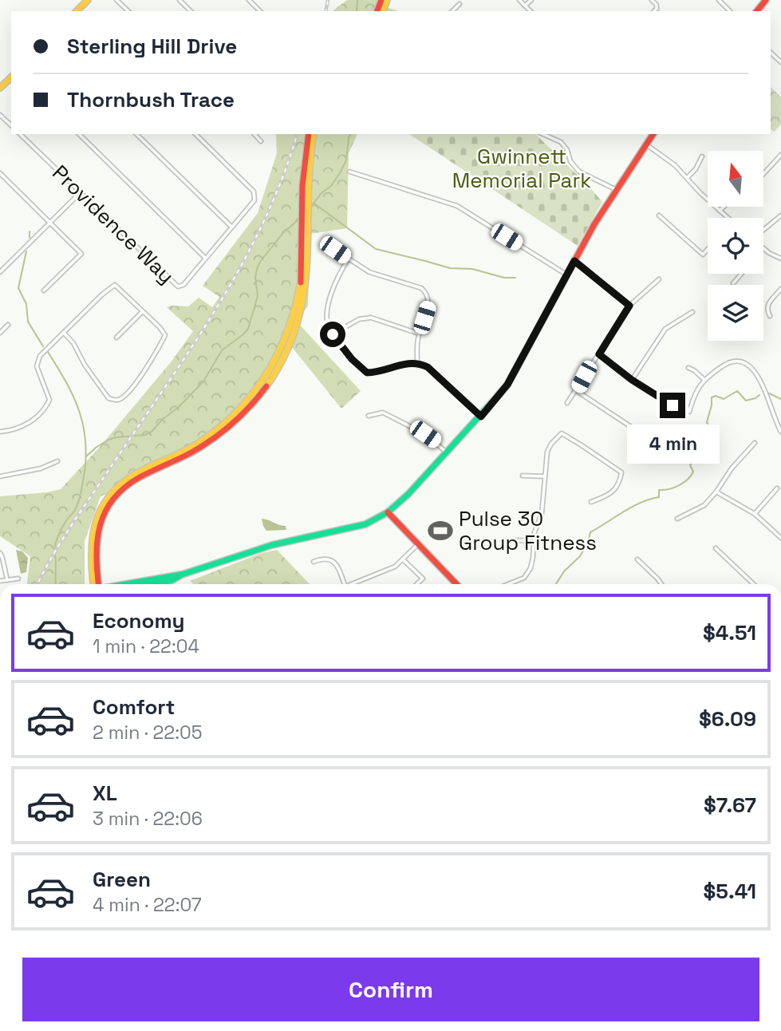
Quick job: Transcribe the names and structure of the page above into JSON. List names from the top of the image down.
{
  "streets": {
    "street": ["Providence Way"]
  },
  "parks": ["Gwinnett Memorial Park"],
  "places": {
    "sports": ["Pulse 30 Group Fitness"]
  },
  "north": "top",
  "page": {
    "banner": ["Sterling Hill Drive", "Thornbush Trace"],
    "bubble": "4 min",
    "list": [
      {
        "name": "Economy",
        "note": "1 min · 22:04",
        "value": "$4.51"
      },
      {
        "name": "Comfort",
        "note": "2 min · 22:05",
        "value": "$6.09"
      },
      {
        "name": "XL",
        "note": "3 min · 22:06",
        "value": "$7.67"
      },
      {
        "name": "Green",
        "note": "4 min · 22:07",
        "value": "$5.41"
      }
    ],
    "buttons": "Confirm"
  }
}
